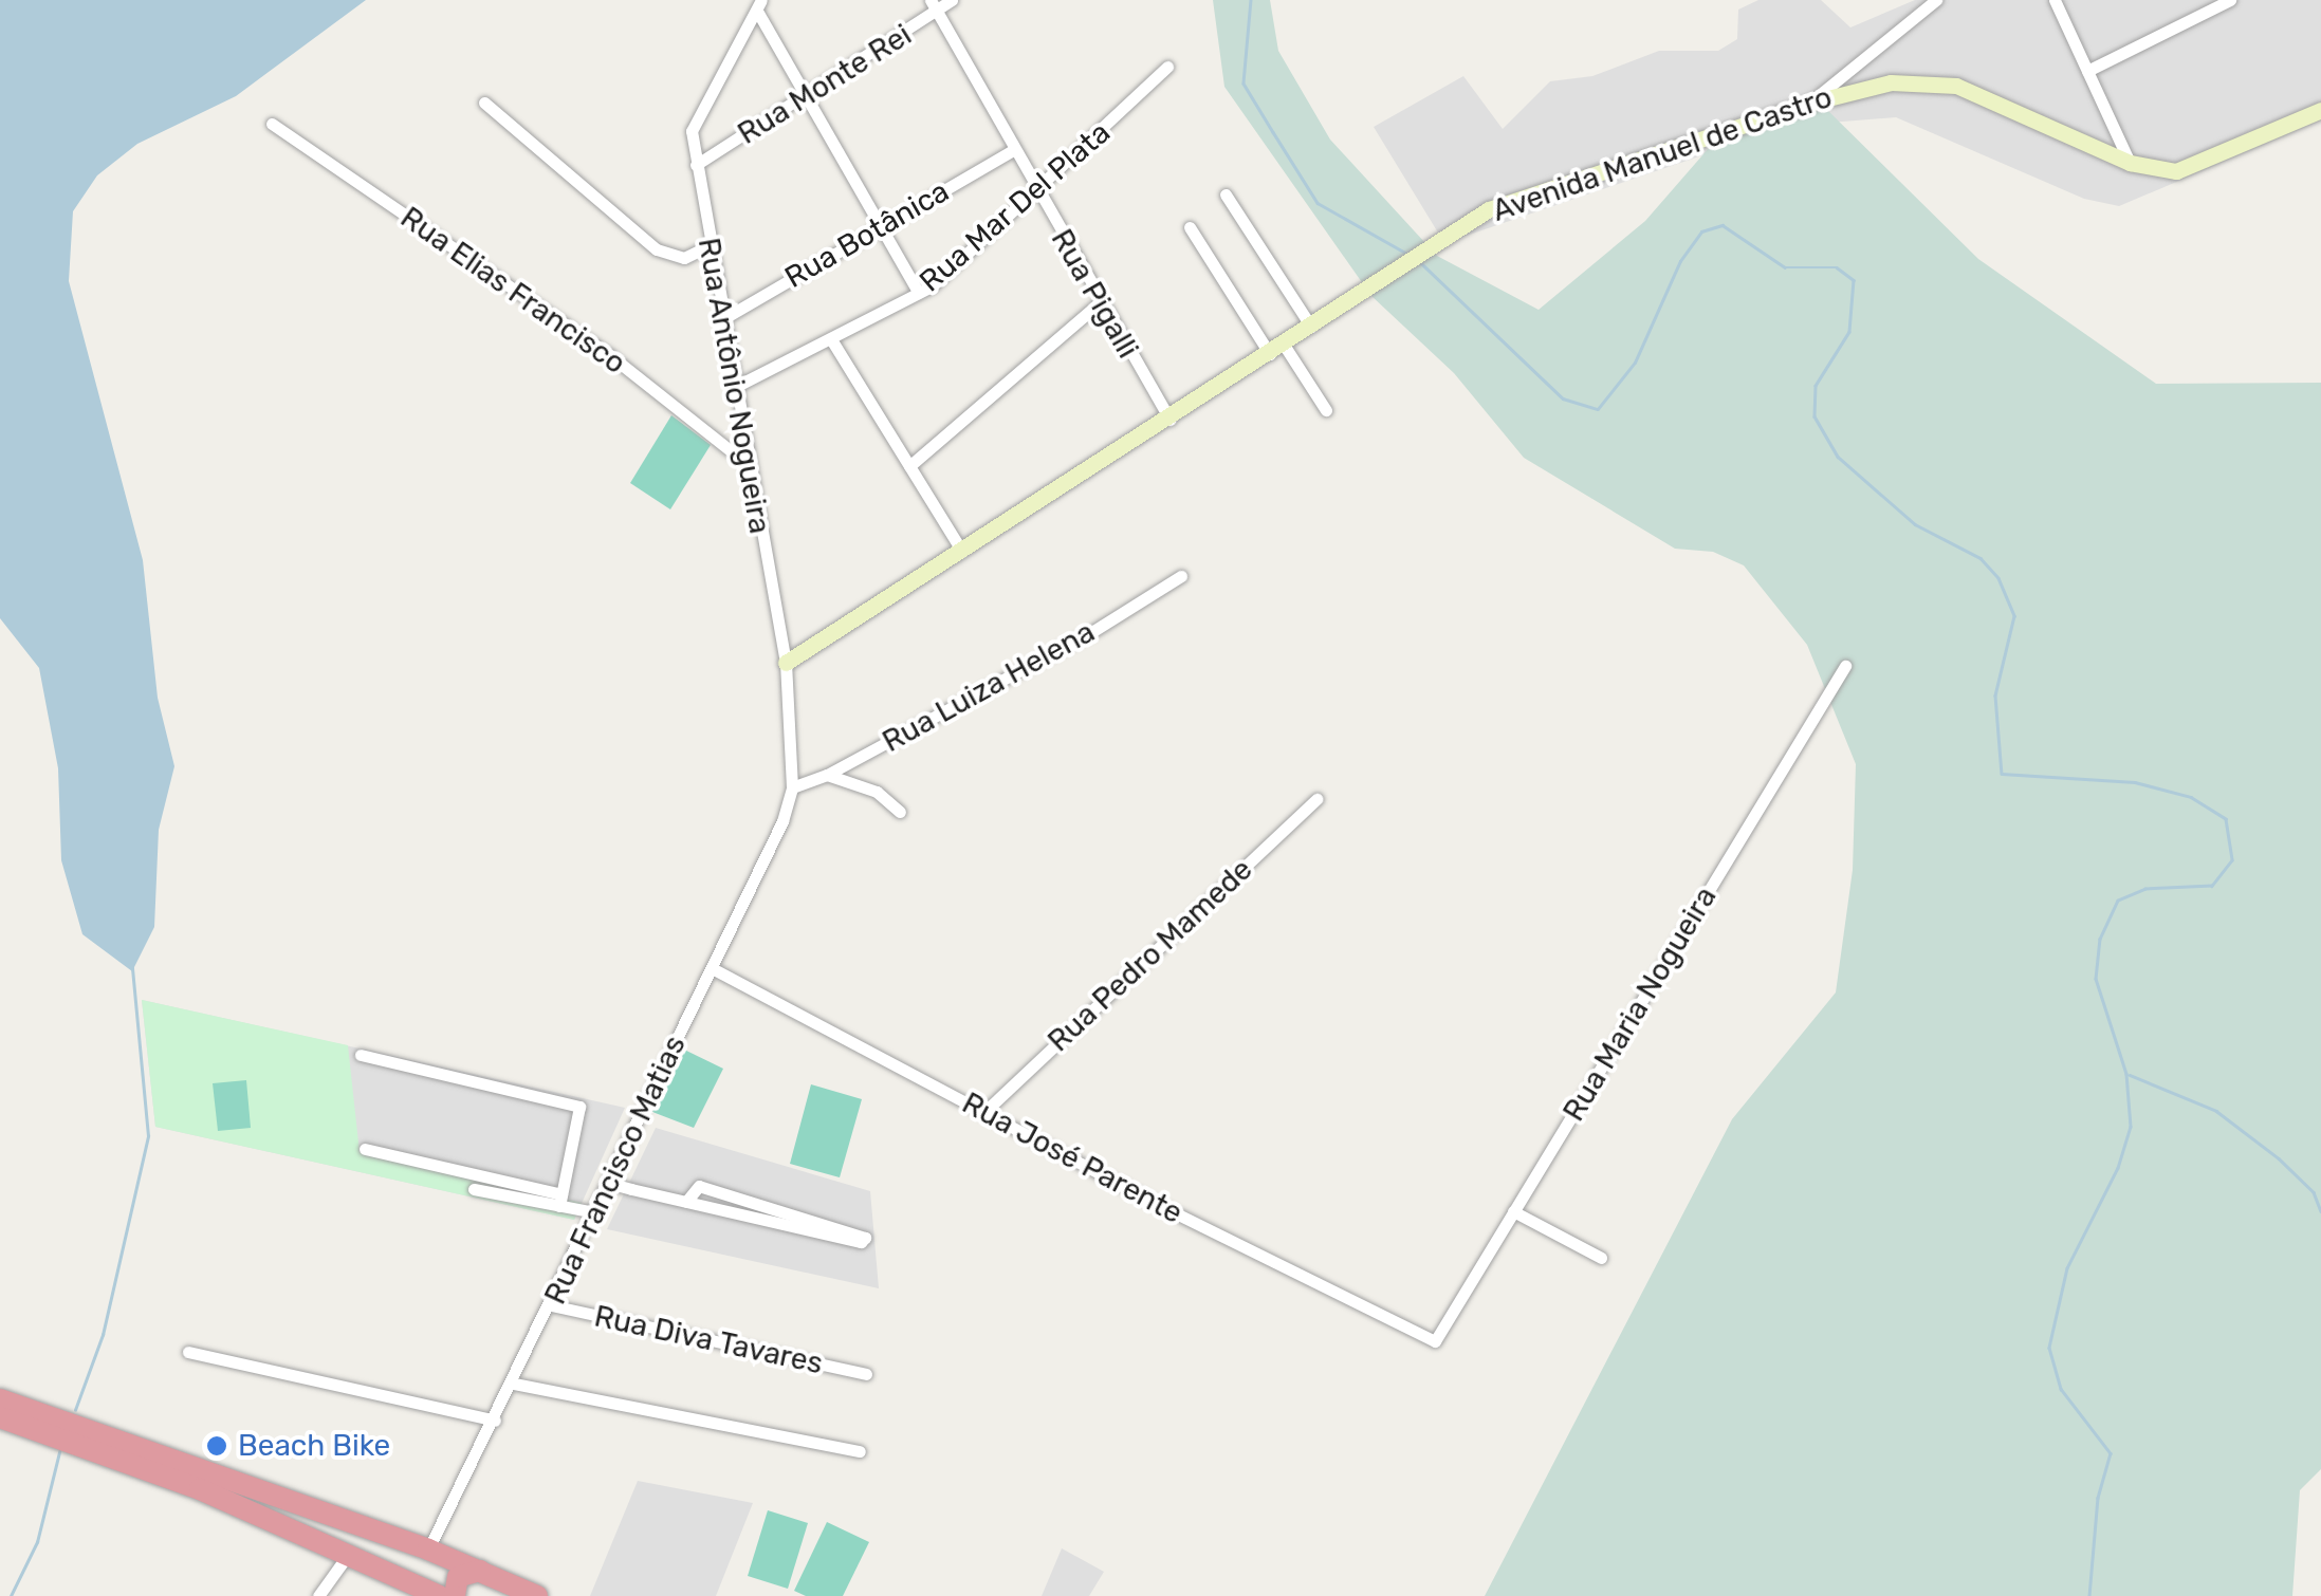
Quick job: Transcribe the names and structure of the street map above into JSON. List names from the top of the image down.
{
  "streets": {
    "street": [
      "Rua Monte Rei",
      "Avenida Manuel de Castro",
      "Rua Mar Del Plata",
      "Rua Botânica",
      "Rua Elias Francisco",
      "Rua Pigalli",
      "Rua Antônio Nogueira",
      "Rua Luiza Helena",
      "Rua Pedro Mamede",
      "Rua Maria Nogueira",
      "Rua José Parente",
      "Rua Francisco Matias",
      "Rua Diva Tavares"
    ]
  },
  "crossings": [
    ["Rua Monte Rei", "Rua Pigalli"],
    ["Rua Monte Rei", "Rua Antônio Nogueira"],
    ["Avenida Manuel de Castro", "Rua Pigalli"],
    ["Avenida Manuel de Castro", "Rua Antônio Nogueira"],
    ["Rua Mar Del Plata", "Rua Pigalli"],
    ["Rua Mar Del Plata", "Rua Antônio Nogueira"],
    ["Rua Botânica", "Rua Pigalli"],
    ["Rua Botânica", "Rua Antônio Nogueira"],
    ["Rua Elias Francisco", "Rua Antônio Nogueira"],
    ["Rua Antônio Nogueira", "Rua Luiza Helena"],
    ["Rua Antônio Nogueira", "Rua Francisco Matias"],
    ["Rua Luiza Helena", "Rua Francisco Matias"],
    ["Rua Pedro Mamede", "Rua José Parente"],
    ["Rua Maria Nogueira", "Rua José Parente"],
    ["Rua José Parente", "Rua Francisco Matias"],
    ["Rua Francisco Matias", "Rua Diva Tavares"]
  ],
  "places": ["Beach Bike"]
}
